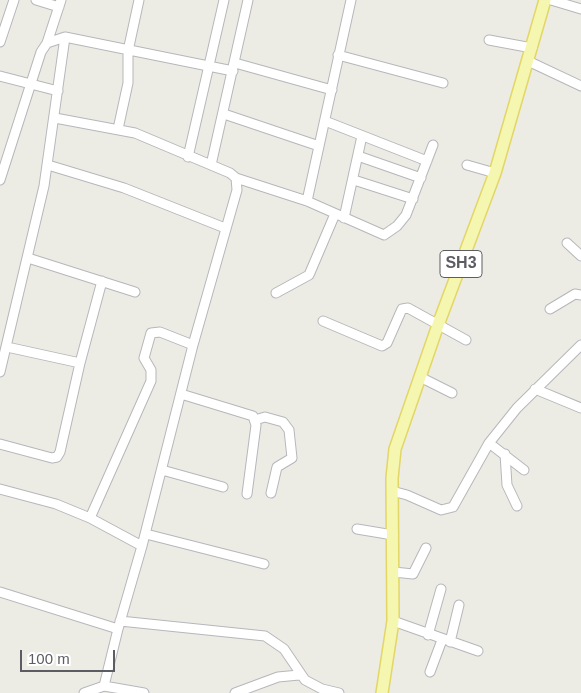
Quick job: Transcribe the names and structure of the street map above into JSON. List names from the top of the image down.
{
  "streets": {
    "main road": ["SH3"]
  },
  "scale_bar": "100 m"
}
